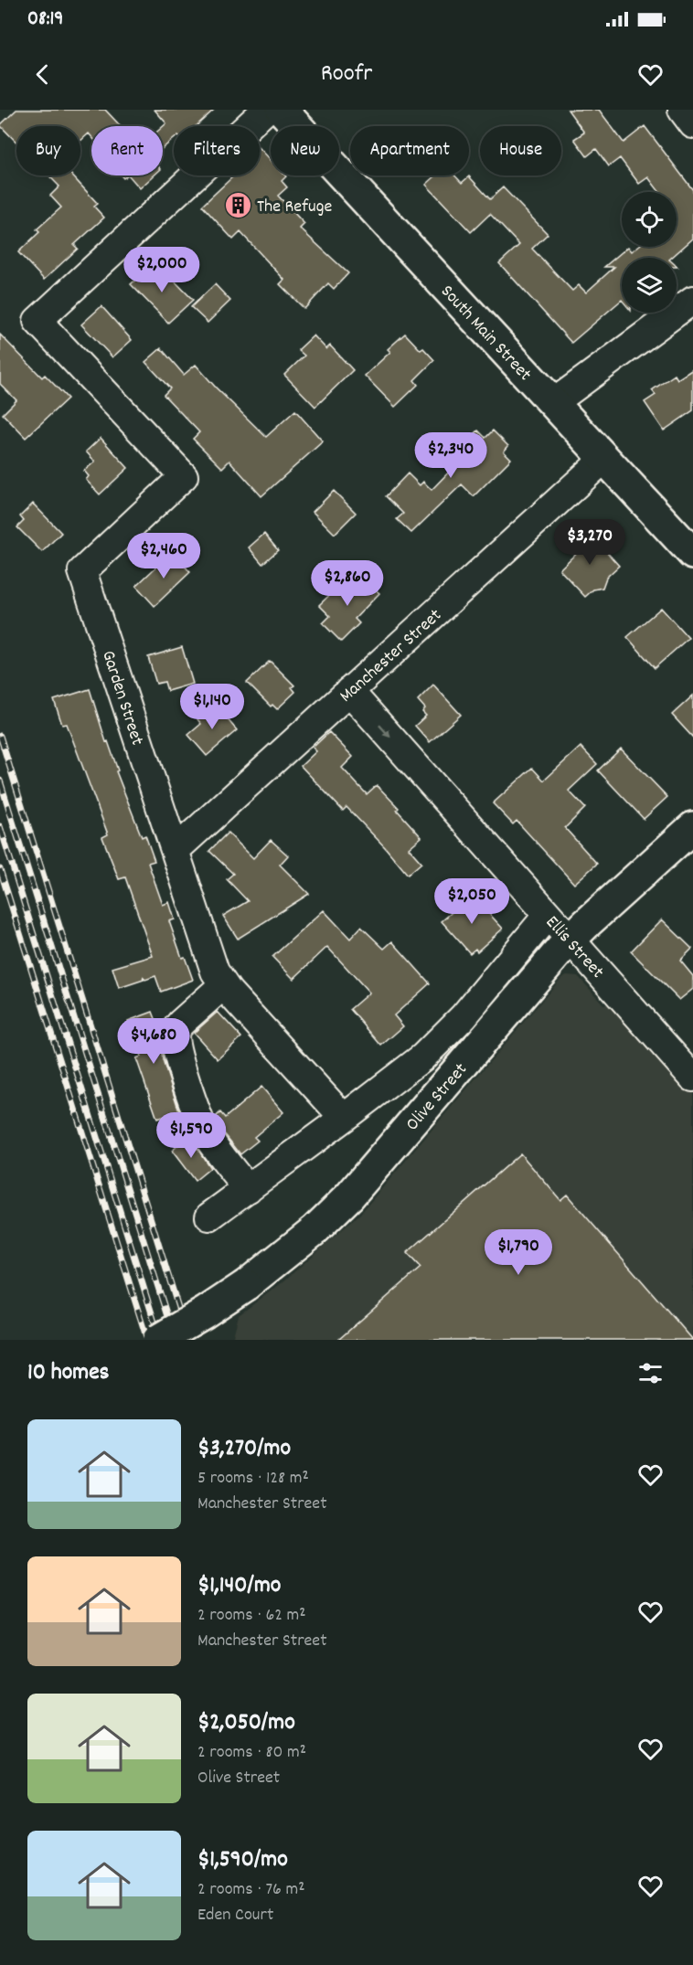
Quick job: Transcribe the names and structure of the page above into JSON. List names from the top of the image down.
{
  "streets": {
    "main road": ["South Main Street", "Olive Street"],
    "street": ["Manchester Street", "Garden Street", "Ellis Street"]
  },
  "crossings": [
    ["South Main Street", "Manchester Street"],
    ["Manchester Street", "Garden Street"],
    ["Manchester Street", "Ellis Street"],
    ["Garden Street", "Olive Street"],
    ["Ellis Street", "Olive Street"]
  ],
  "one_way": ["Ellis Street"],
  "places": {
    "building": ["The Refuge"]
  },
  "page": {
    "status": "08:19",
    "header": "Roofr",
    "chip": [
      "Buy",
      "Rent",
      "Filters",
      "New",
      "Apartment",
      "House"
    ],
    "price": [
      "$2,000",
      "$2,340",
      "$3,270",
      "$2,460",
      "$2,860",
      "$1,140",
      "$2,050",
      "$4,680",
      "$1,590",
      "$1,790"
    ],
    "heading": "10 homes",
    "list": [
      {
        "name": "$3,270/mo",
        "note": "5 rooms · 128 m² · Manchester Street"
      },
      {
        "name": "$1,140/mo",
        "note": "2 rooms · 62 m² · Manchester Street"
      },
      {
        "name": "$2,050/mo",
        "note": "2 rooms · 80 m² · Olive Street"
      },
      {
        "name": "$1,590/mo",
        "note": "2 rooms · 76 m² · Eden Court"
      }
    ]
  }
}
